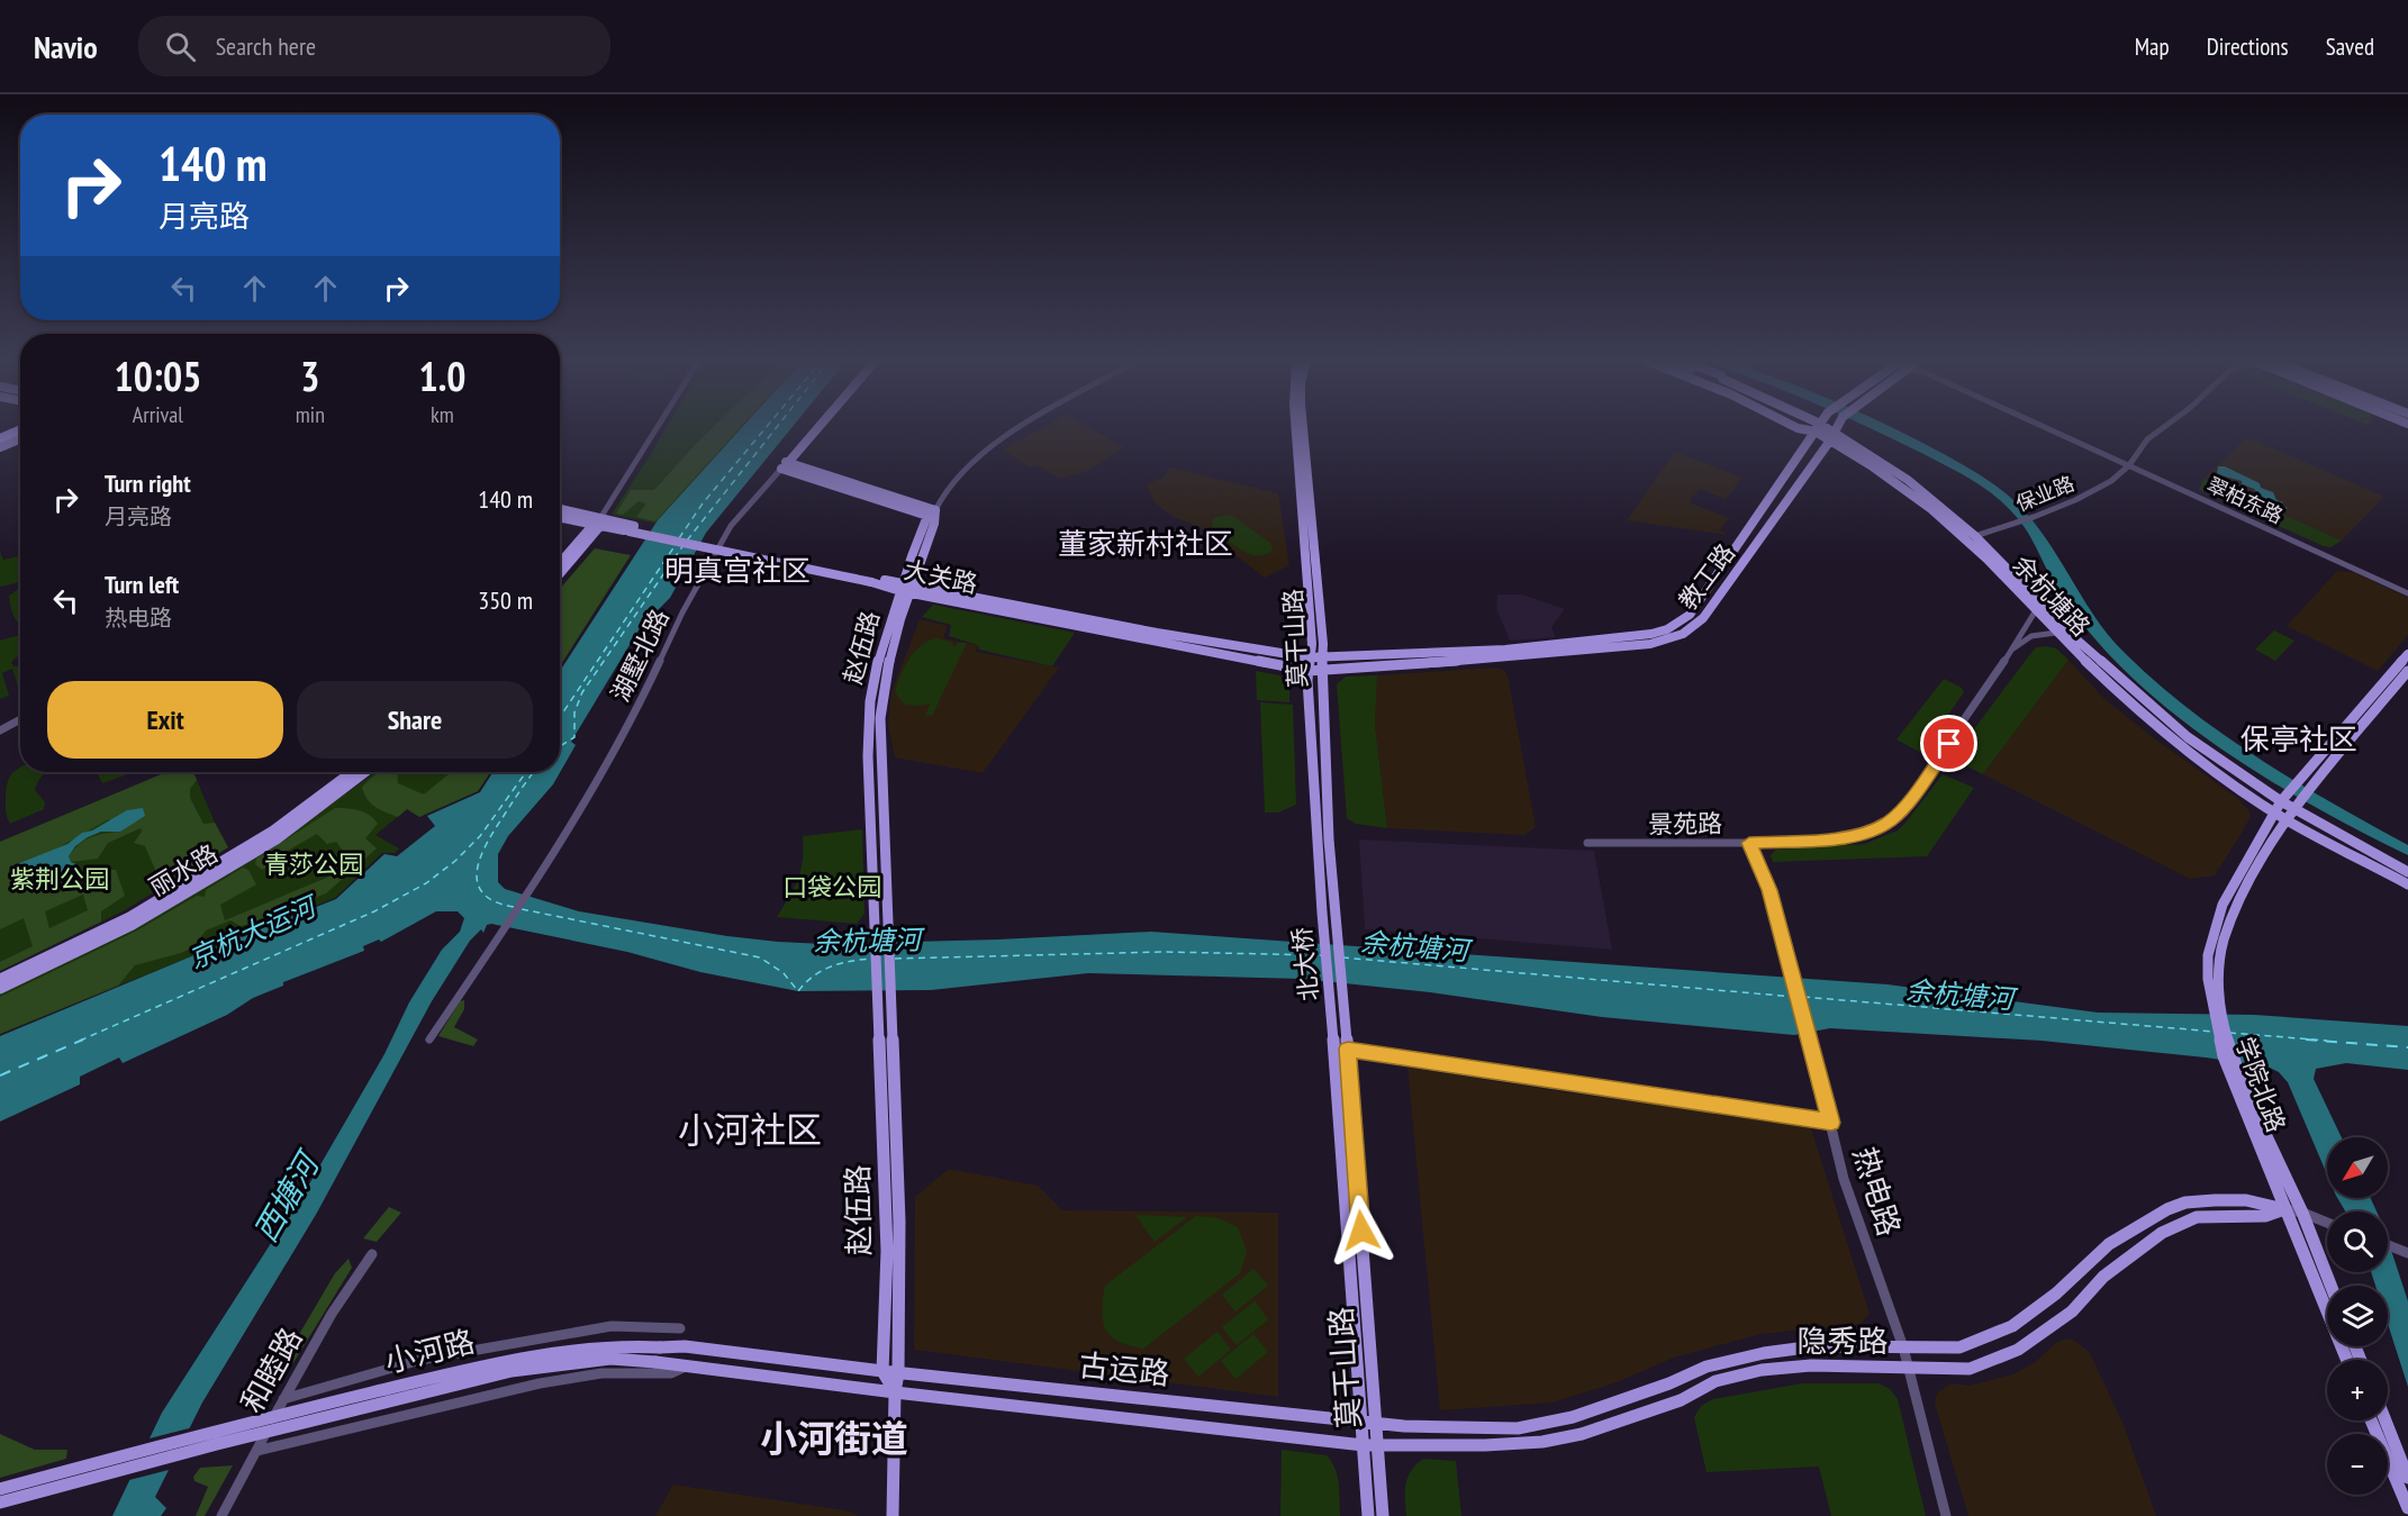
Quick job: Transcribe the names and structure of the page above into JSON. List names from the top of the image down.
{
  "streets": {
    "main road": [
      "大关路",
      "教工路",
      "余杭塘路",
      "莫干山路",
      "赵伍路",
      "湖墅北路",
      "丽水路",
      "北大桥",
      "学院北路",
      "隐秀路",
      "小河路",
      "古运路"
    ],
    "street": [
      "保业路",
      "翠柏东路",
      "景苑路",
      "热电路",
      "和睦路"
    ]
  },
  "crossings": [
    ["保业路", "翠柏东路"],
    ["保业路", "余杭塘路"],
    ["大关路", "教工路"],
    ["大关路", "莫干山路"],
    ["大关路", "赵伍路"],
    ["教工路", "余杭塘路"],
    ["教工路", "莫干山路"],
    ["余杭塘路", "景苑路"],
    ["余杭塘路", "学院北路"],
    ["莫干山路", "北大桥"],
    ["莫干山路", "隐秀路"],
    ["莫干山路", "古运路"],
    ["赵伍路", "小河路"],
    ["赵伍路", "古运路"],
    ["景苑路", "热电路"],
    ["学院北路", "隐秀路"],
    ["热电路", "隐秀路"],
    ["隐秀路", "古运路"],
    ["小河路", "古运路"]
  ],
  "districts": [
    "董家新村社区",
    "明真宫社区",
    "保亭社区",
    "小河社区",
    "小河街道"
  ],
  "water": ["京杭大运河", "余杭塘河", "西塘河"],
  "parks": ["青莎公园", "紫荆公园", "口袋公园"],
  "north": "bottom left",
  "page": {
    "header": "Navio",
    "search": "Search here",
    "nav": ["Map", "Directions", "Saved"],
    "turn": ["140 m", "月亮路"],
    "eta": [
      "10:05",
      "Arrival",
      "3",
      "min",
      "1.0",
      "km"
    ],
    "list": [
      {
        "name": "Turn right",
        "note": "月亮路",
        "value": "140 m"
      },
      {
        "name": "Turn left",
        "note": "热电路",
        "value": "350 m"
      }
    ],
    "buttons": ["Exit", "Share"],
    "map_buttons": ["+", "−"]
  }
}
